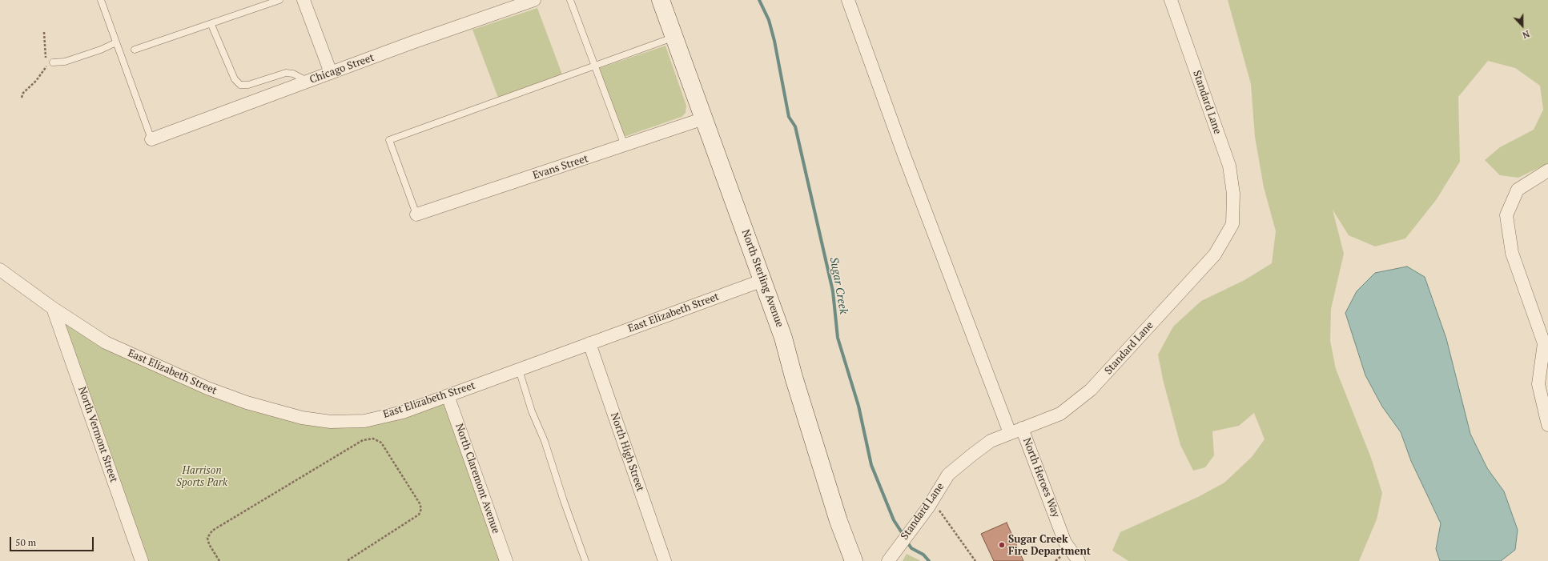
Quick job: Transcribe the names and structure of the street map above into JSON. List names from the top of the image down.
{
  "streets": {
    "main road": ["North Sterling Avenue"],
    "street": [
      "Chicago Street",
      "Standard Lane",
      "Evans Street",
      "East Elizabeth Street",
      "North Vermont Street",
      "North High Street",
      "North Heroes Way",
      "North Claremont Avenue"
    ]
  },
  "crossings": [
    ["Standard Lane", "North Heroes Way"],
    ["Evans Street", "North Sterling Avenue"],
    ["North Sterling Avenue", "East Elizabeth Street"],
    ["East Elizabeth Street", "North Vermont Street"],
    ["East Elizabeth Street", "North High Street"],
    ["East Elizabeth Street", "North Claremont Avenue"]
  ],
  "water": ["Sugar Creek"],
  "parks": ["Harrison Sports Park"],
  "places": ["Sugar Creek Fire Department"],
  "scale_bar": "50 m",
  "north": "bottom"
}
